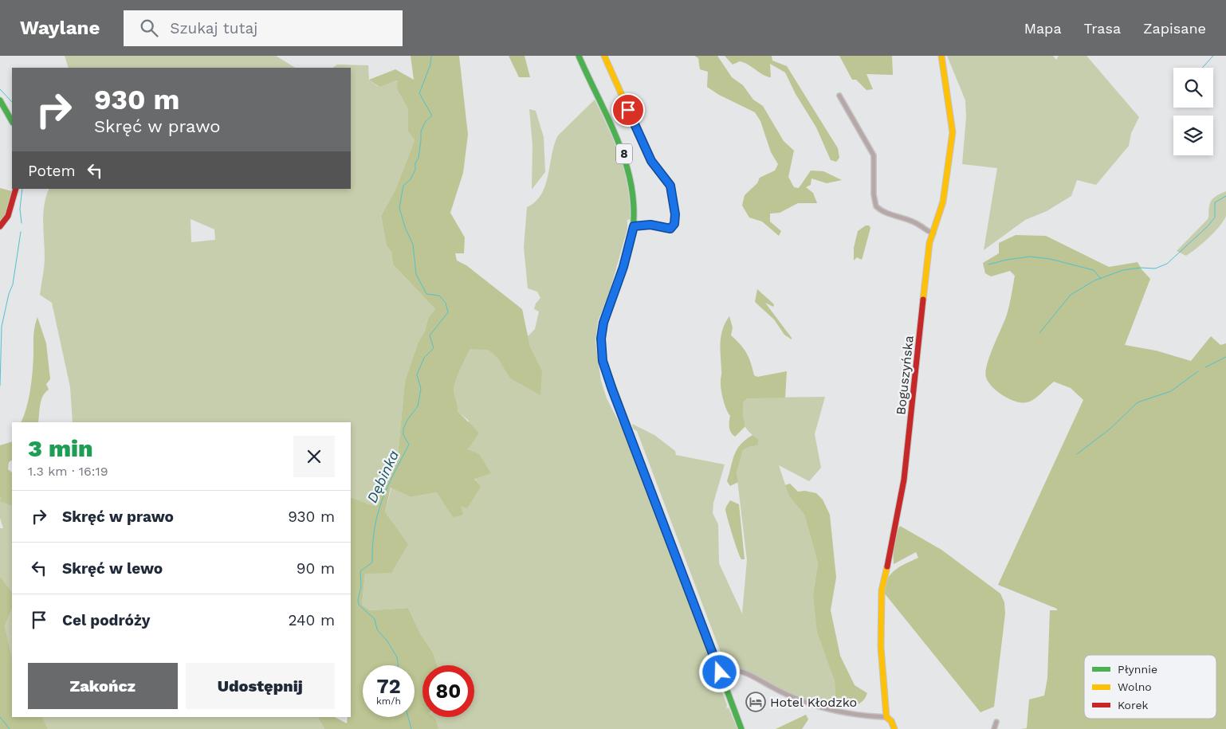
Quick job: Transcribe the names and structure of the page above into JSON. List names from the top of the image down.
{
  "streets": {
    "main road": ["8", "Boguszyńska"]
  },
  "water": ["Dębinka"],
  "places": {
    "hotel": ["Hotel Kłodzko"]
  },
  "legend": ["Płynnie", "Wolno", "Korek"],
  "page": {
    "header": "Waylane",
    "search": "Szukaj tutaj",
    "nav": ["Mapa", "Trasa", "Zapisane"],
    "turn": ["930 m", "Skręć w prawo"],
    "then": "Potem",
    "heading": ["3 min", "1.3 km · 16:19"],
    "list": [
      {
        "name": "Skręć w prawo",
        "value": "930 m"
      },
      {
        "name": "Skręć w lewo",
        "value": "90 m"
      },
      {
        "name": "Cel podróży",
        "value": "240 m"
      }
    ],
    "buttons": ["Zakończ", "Udostępnij"],
    "speed": "72 km/h",
    "limit": "80"
  }
}
